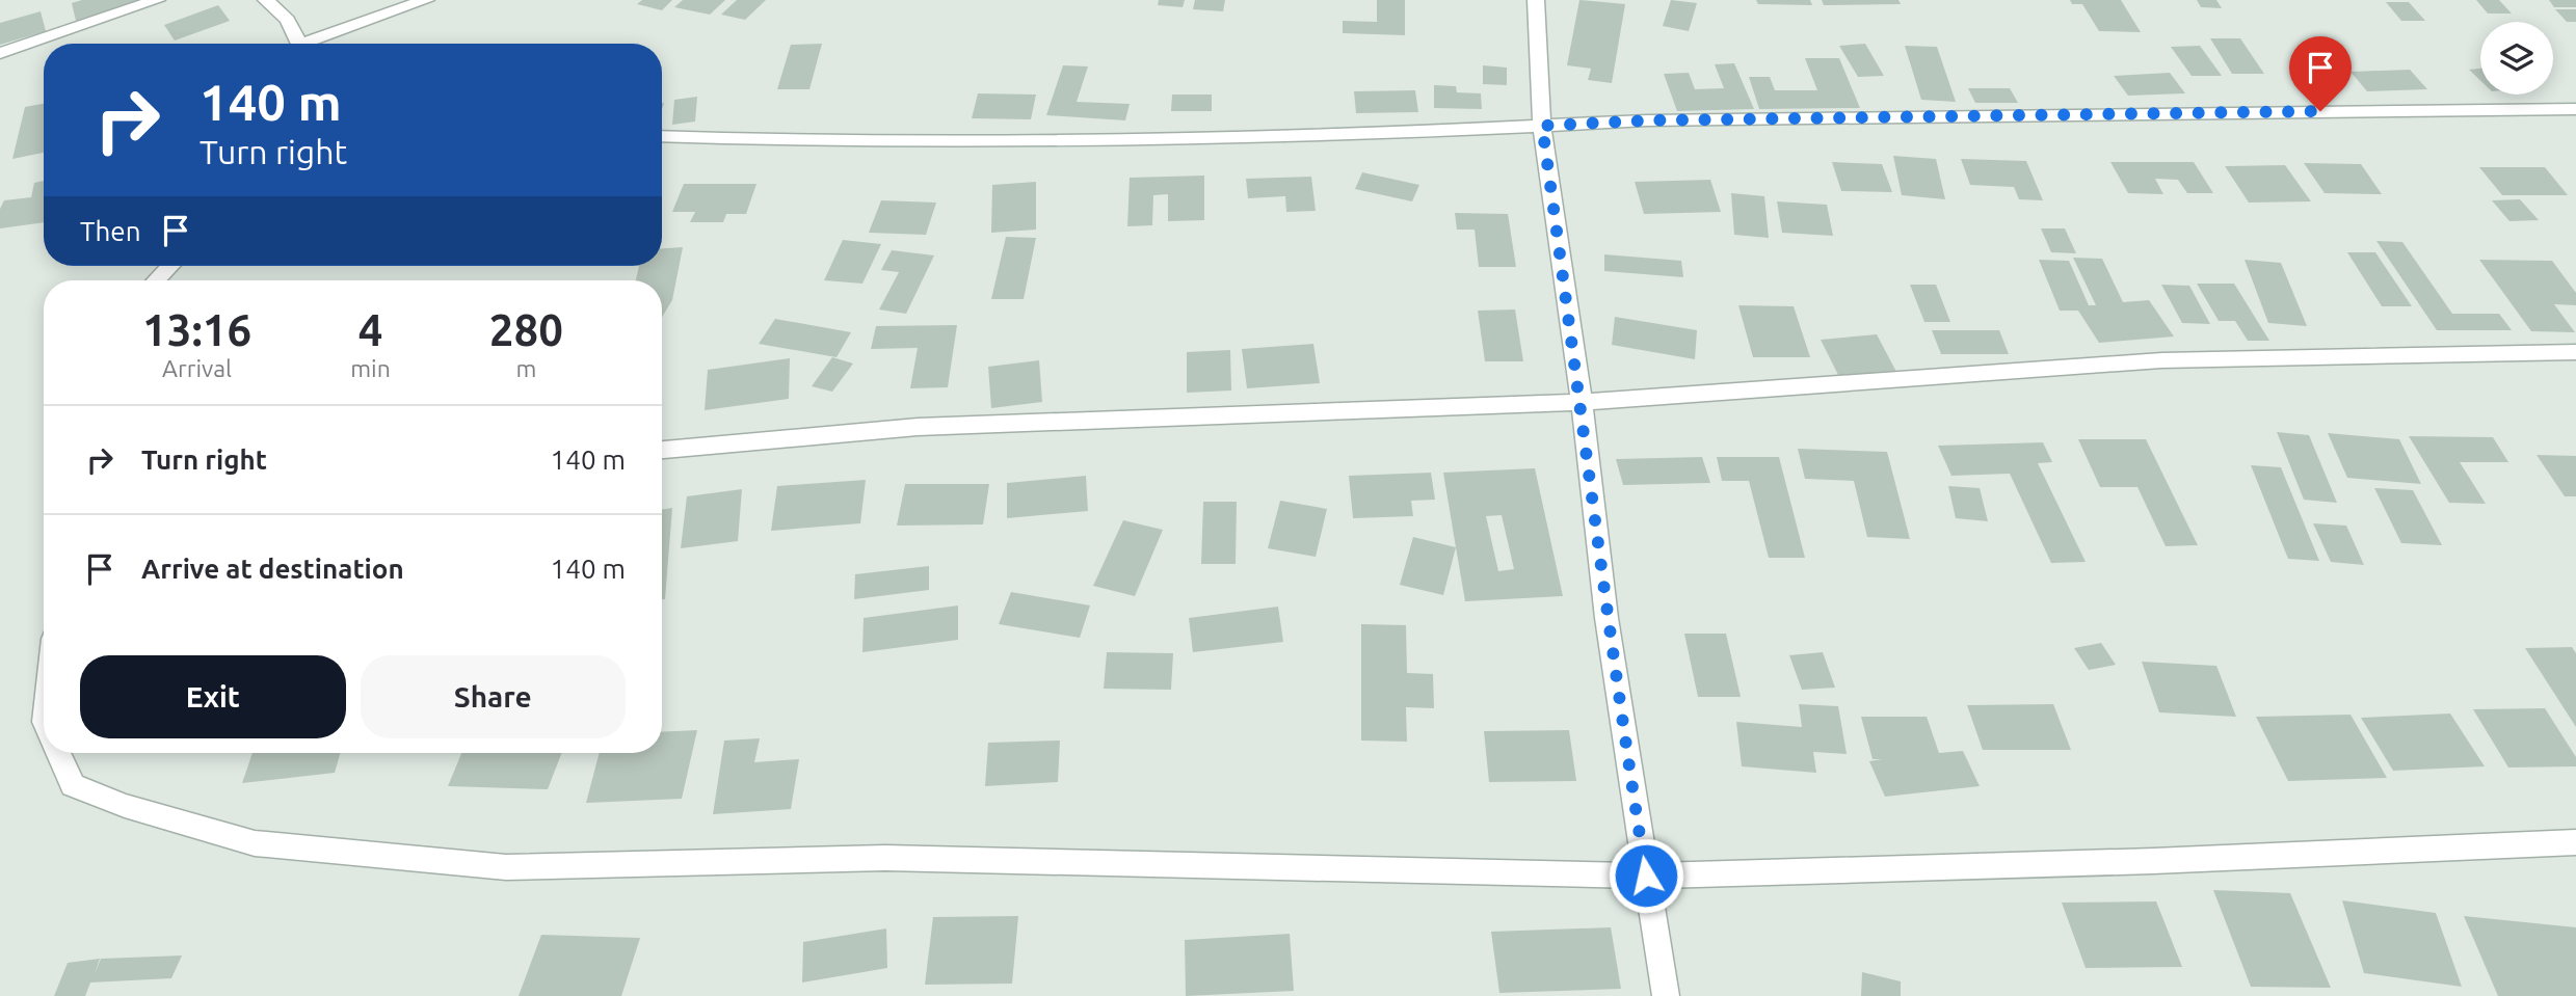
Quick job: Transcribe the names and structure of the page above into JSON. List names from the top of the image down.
{
  "page": {
    "turn": ["140 m", "Turn right"],
    "then": "Then",
    "eta": [
      "13:16",
      "Arrival",
      "4",
      "min",
      "280",
      "m"
    ],
    "list": [
      {
        "name": "Turn right",
        "value": "140 m"
      },
      {
        "name": "Arrive at destination",
        "value": "140 m"
      }
    ],
    "buttons": ["Exit", "Share"]
  }
}
